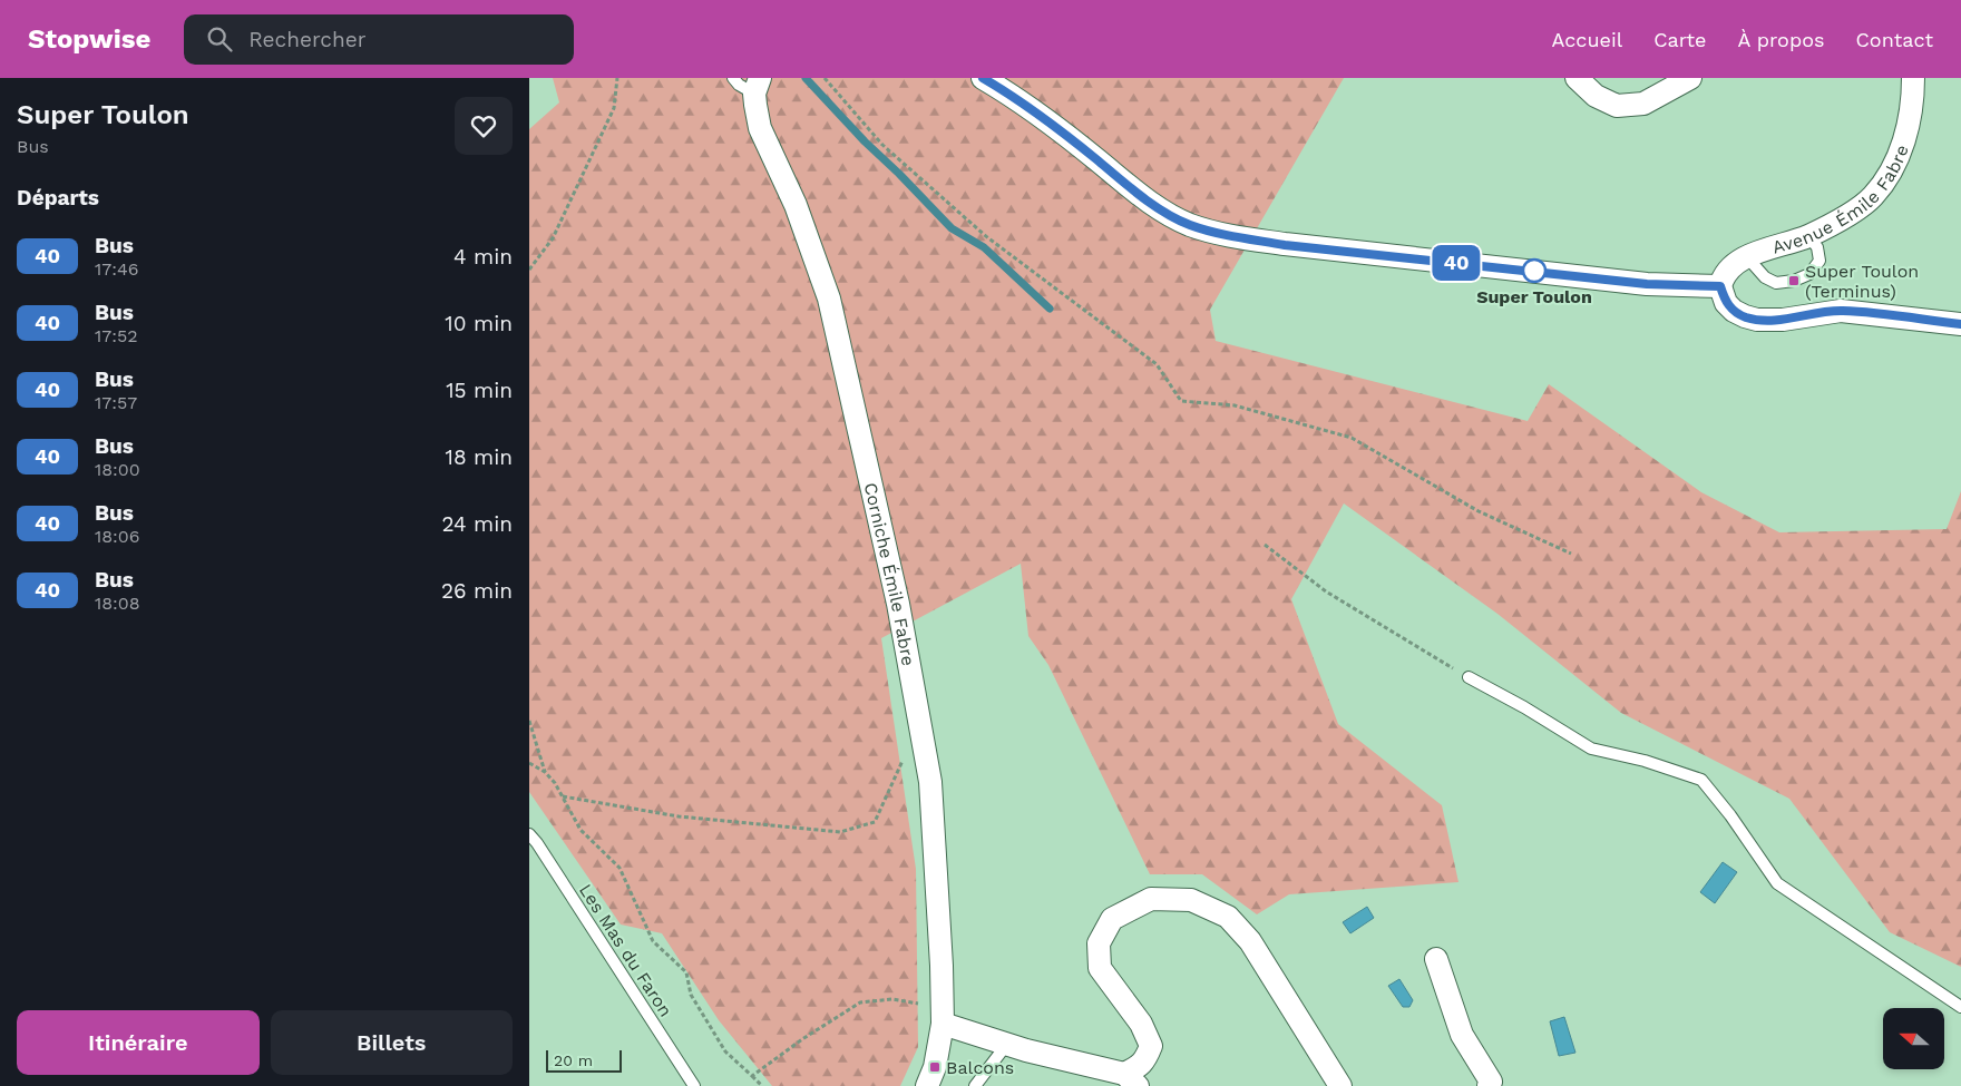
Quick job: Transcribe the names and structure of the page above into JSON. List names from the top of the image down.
{
  "streets": {
    "street": ["Avenue Émile Fabre", "Corniche Émile Fabre"],
    "lane": ["Les Mas du Faron"]
  },
  "places": {
    "other": ["Super Toulon"],
    "transit": ["Super Toulon (Terminus)", "Balcons"]
  },
  "lines": ["bus line 40"],
  "scale_bar": "20 m",
  "north": "left",
  "page": {
    "header": "Stopwise",
    "search": "Rechercher",
    "nav": [
      "Accueil",
      "Carte",
      "À propos",
      "Contact"
    ],
    "heading": [
      ["Super Toulon", "Bus"],
      "Départs"
    ],
    "on_map": "40",
    "list": [
      {
        "mark": "40",
        "name": "Bus",
        "note": "17:46",
        "value": "4 min"
      },
      {
        "mark": "40",
        "name": "Bus",
        "note": "17:52",
        "value": "10 min"
      },
      {
        "mark": "40",
        "name": "Bus",
        "note": "17:57",
        "value": "15 min"
      },
      {
        "mark": "40",
        "name": "Bus",
        "note": "18:00",
        "value": "18 min"
      },
      {
        "mark": "40",
        "name": "Bus",
        "note": "18:06",
        "value": "24 min"
      },
      {
        "mark": "40",
        "name": "Bus",
        "note": "18:08",
        "value": "26 min"
      }
    ],
    "buttons": ["Itinéraire", "Billets"],
    "scale": "20 m"
  }
}
